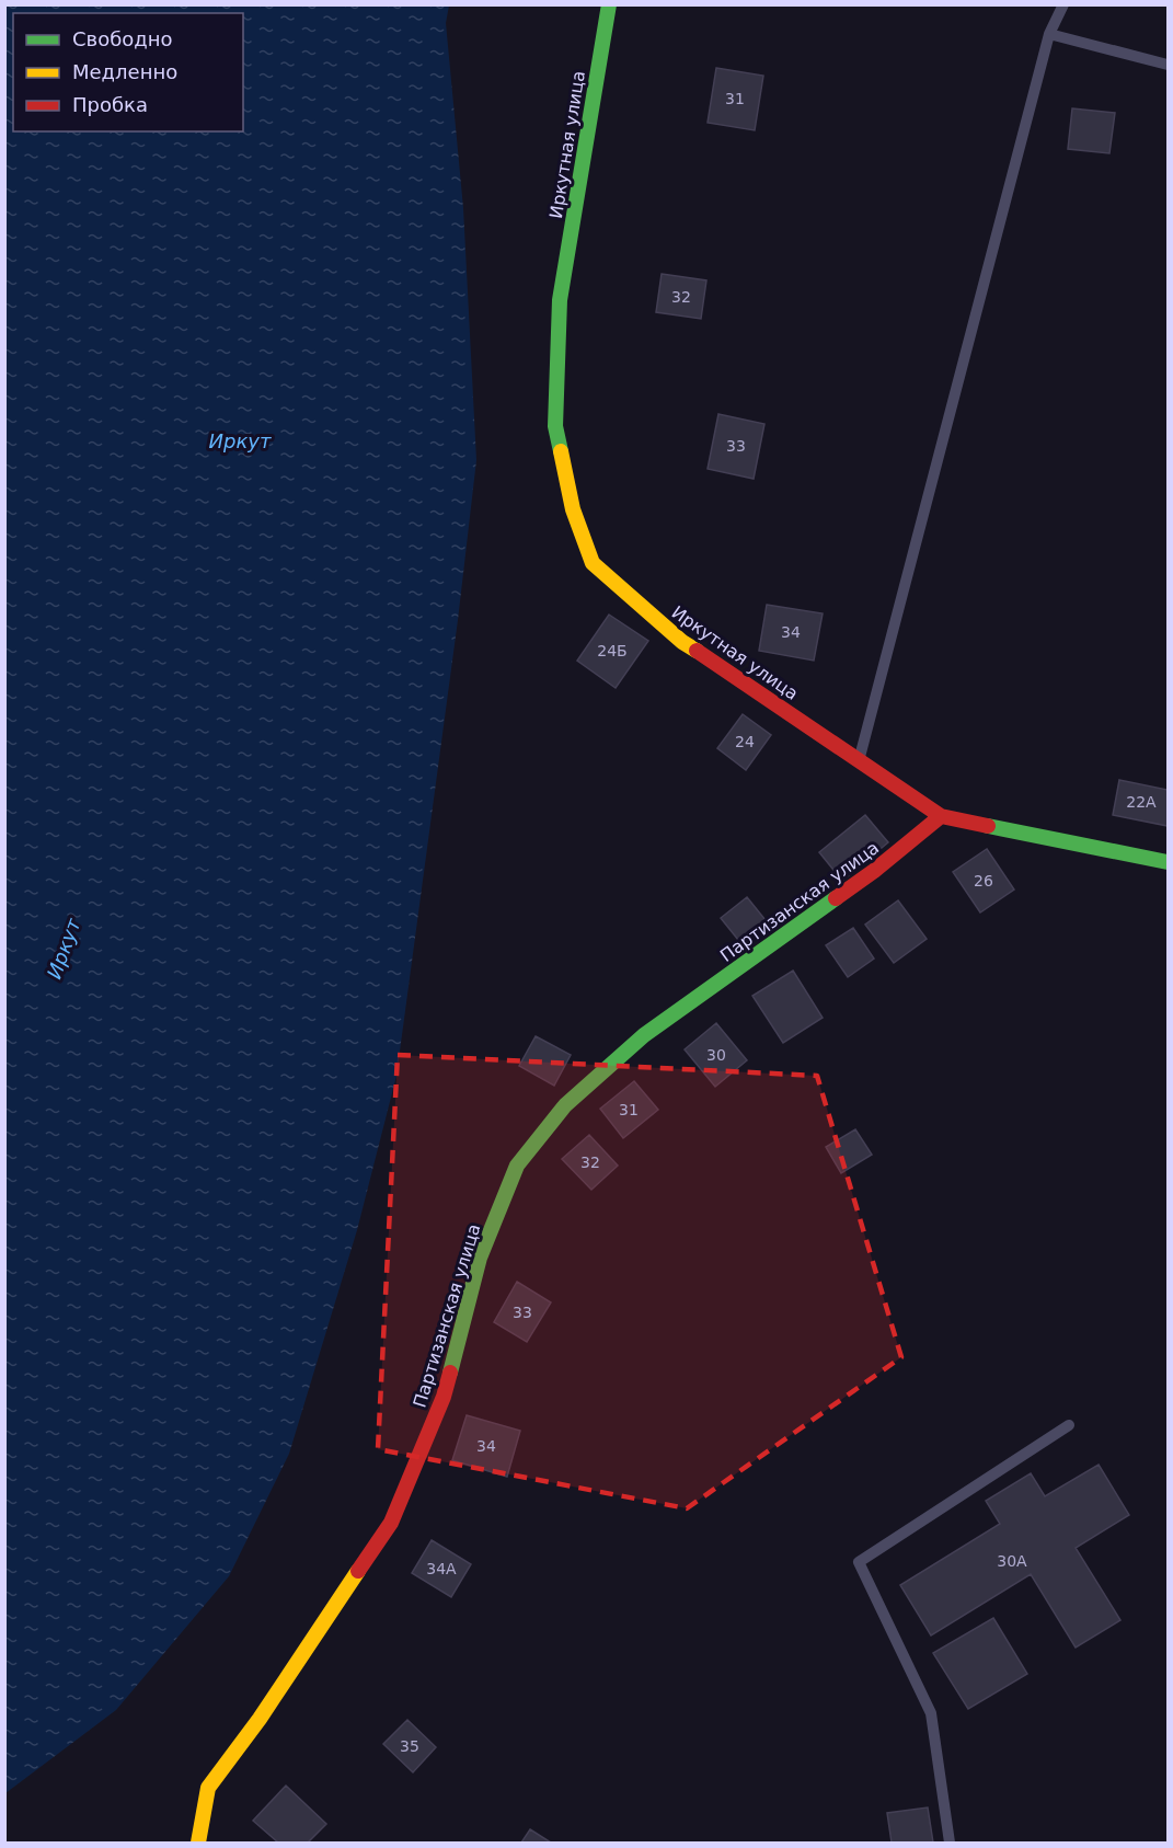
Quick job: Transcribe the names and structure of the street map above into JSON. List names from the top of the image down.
{
  "streets": {
    "street": ["Иркутная улица", "Партизанская улица"]
  },
  "crossings": [
    ["Иркутная улица", "Партизанская улица"]
  ],
  "water": ["Иркут"],
  "house_numbers": [
    "31",
    "32",
    "33",
    "34",
    "24Б",
    "24",
    "22А",
    "26",
    "30",
    "31",
    "32",
    "33",
    "34",
    "30А",
    "34А",
    "35"
  ],
  "legend": ["Свободно", "Медленно", "Пробка"]
}
